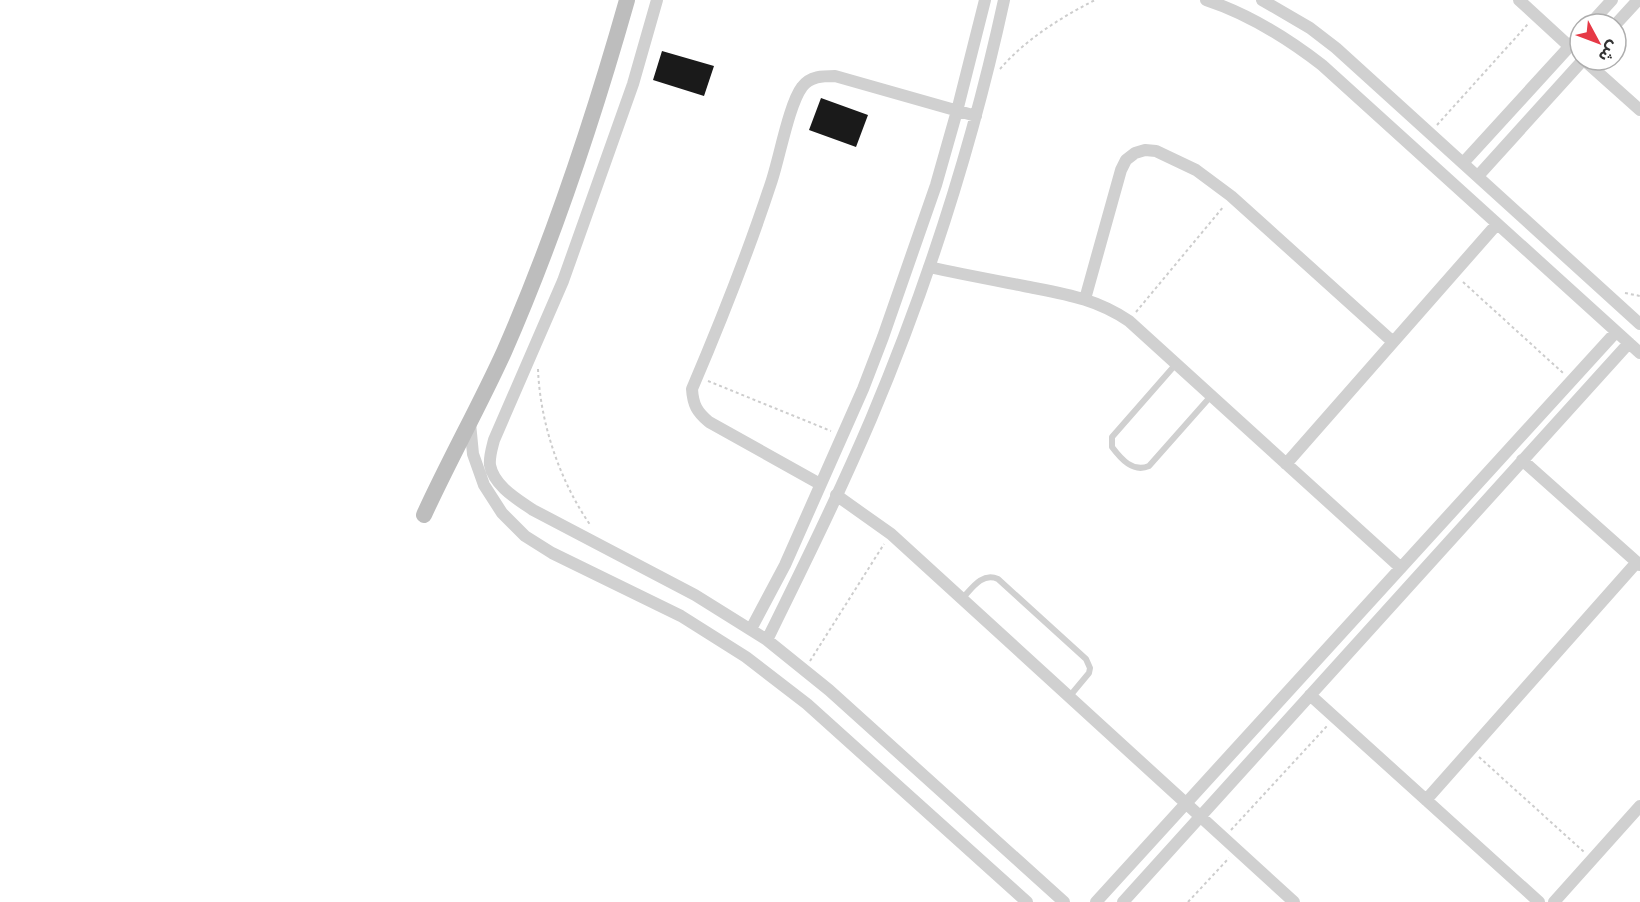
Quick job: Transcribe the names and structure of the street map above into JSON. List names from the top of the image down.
{
  "north": "bottom right"
}
